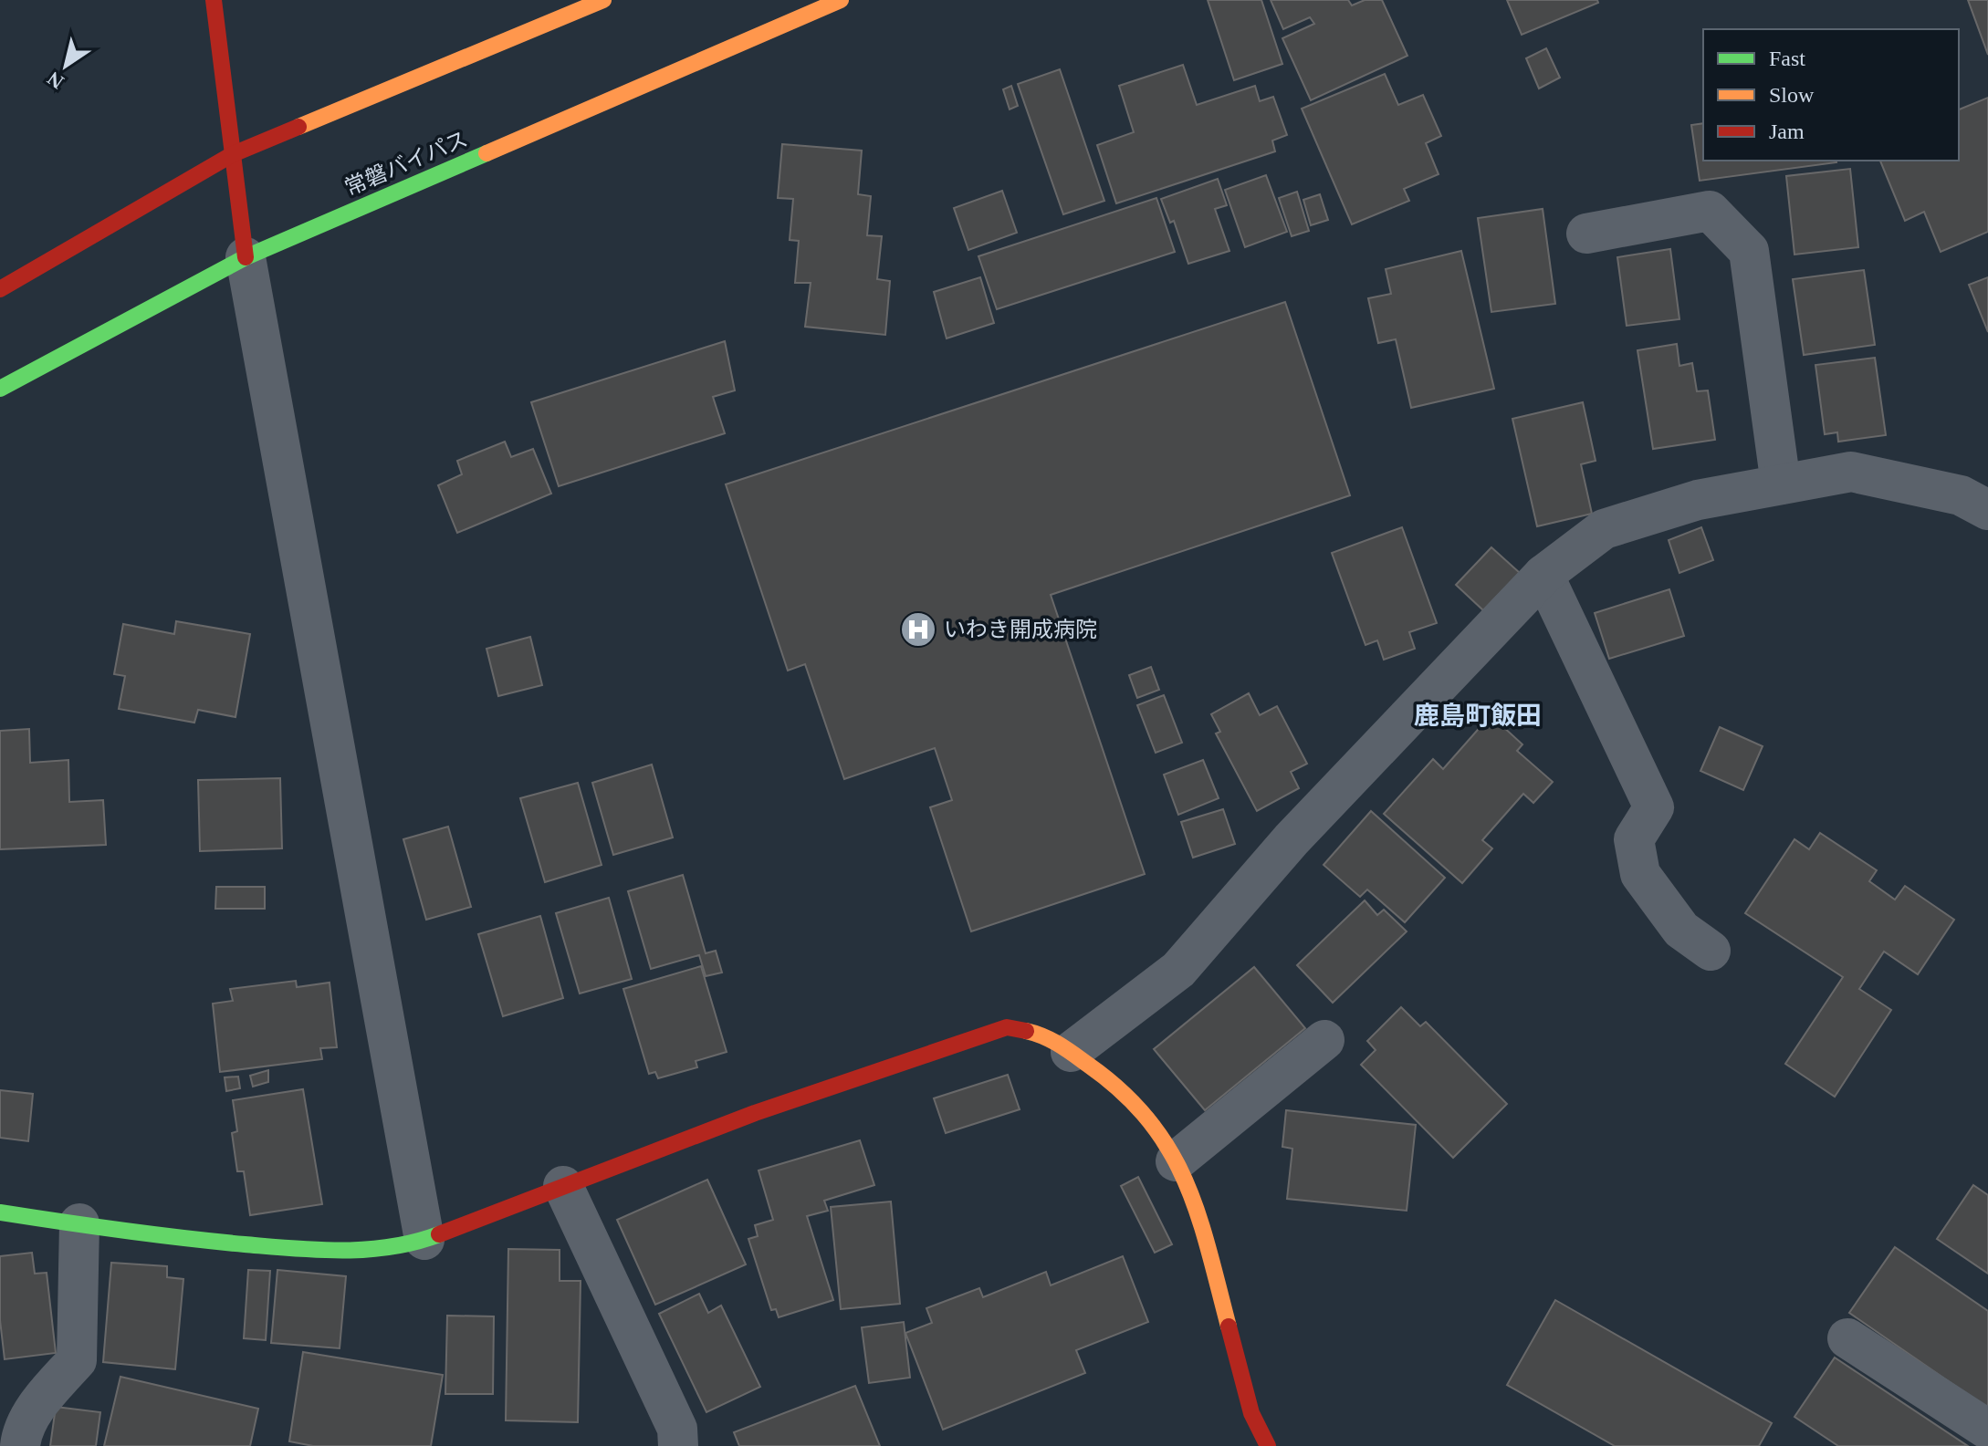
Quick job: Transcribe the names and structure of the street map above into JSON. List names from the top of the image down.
{
  "streets": {
    "main road": ["常磐バイパス"]
  },
  "districts": ["鹿島町飯田"],
  "places": {
    "hospital": ["いわき開成病院"]
  },
  "legend": ["Fast", "Slow", "Jam"],
  "north": "bottom left"
}
